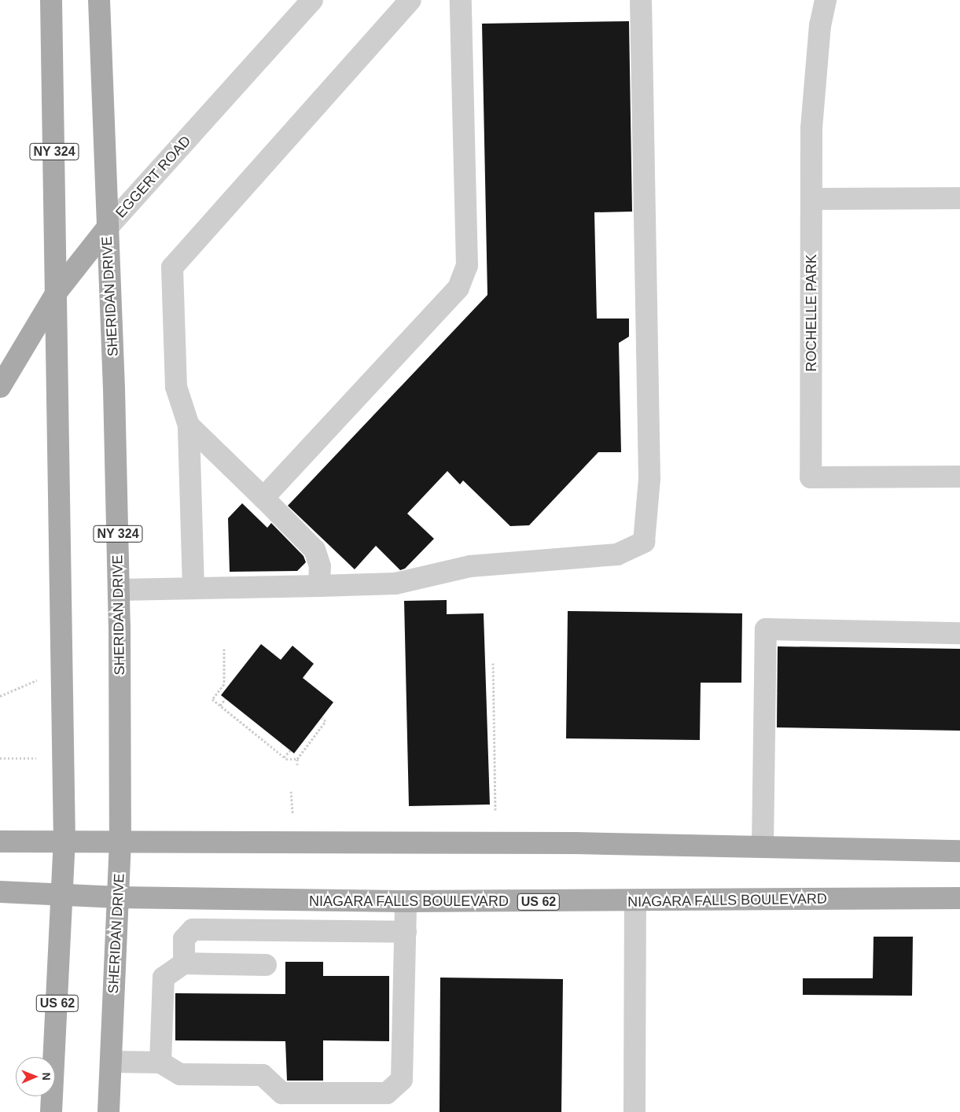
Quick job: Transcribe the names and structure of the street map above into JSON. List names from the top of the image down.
{
  "streets": {
    "main road": [
      "NY 324",
      "EGGERT ROAD",
      "SHERIDAN DRIVE",
      "NIAGARA FALLS BOULEVARD",
      "US 62"
    ],
    "street": ["ROCHELLE PARK"]
  },
  "crossings": [
    ["NY 324", "EGGERT ROAD"],
    ["NY 324", "US 62"],
    ["EGGERT ROAD", "SHERIDAN DRIVE"],
    ["SHERIDAN DRIVE", "NIAGARA FALLS BOULEVARD"],
    ["NIAGARA FALLS BOULEVARD", "US 62"]
  ],
  "north": "right"
}
